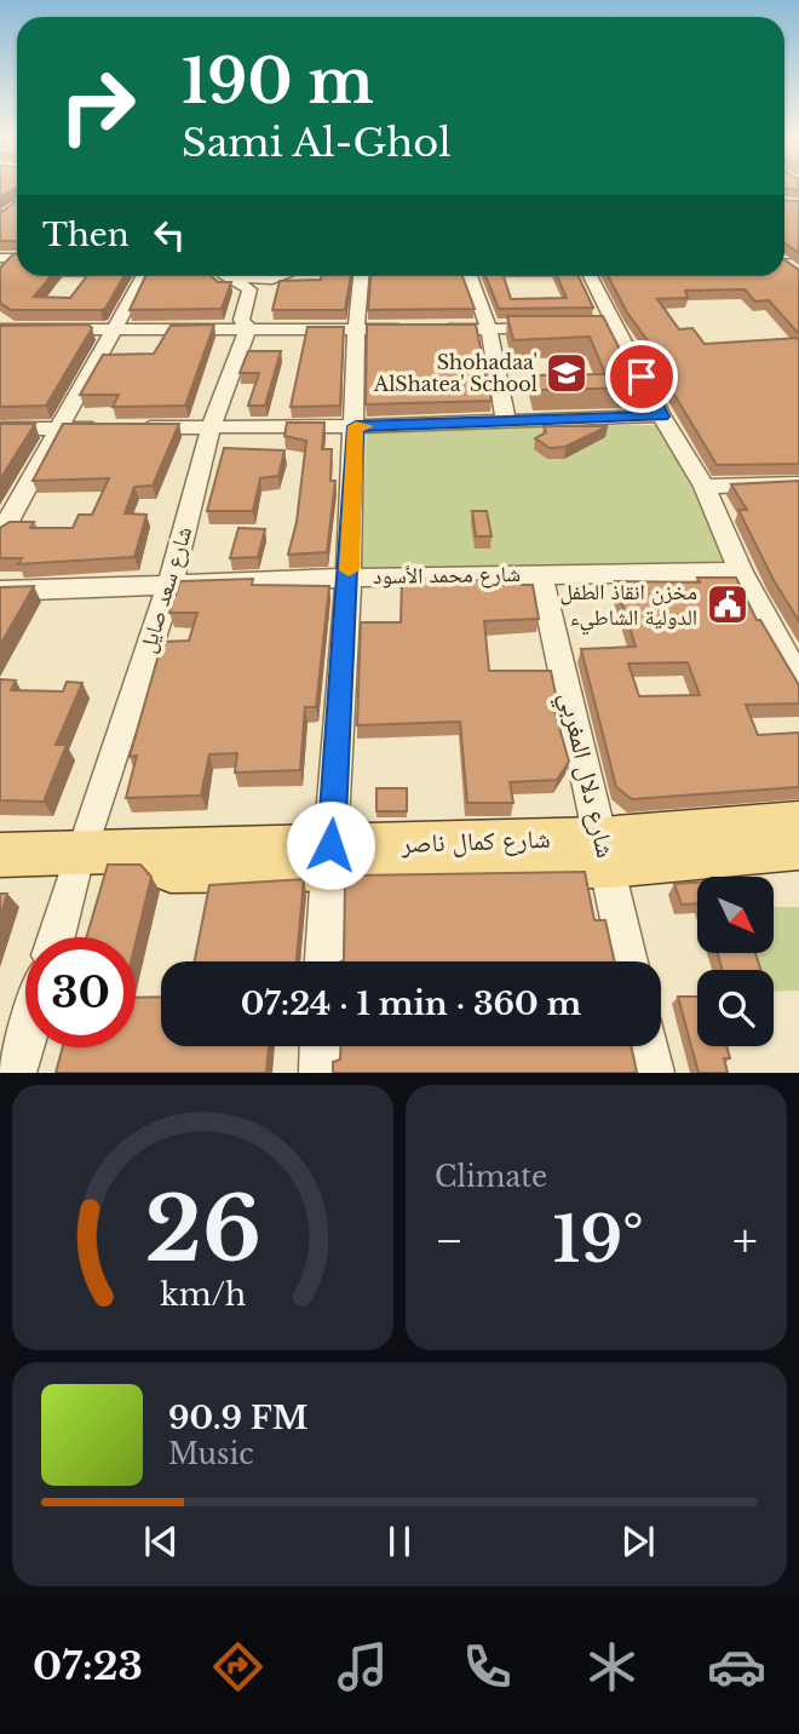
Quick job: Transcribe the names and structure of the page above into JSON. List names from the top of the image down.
{
  "streets": {
    "main road": ["شارع كمال ناصر"],
    "street": ["شارع محمد الأسود", "شارع سعد صايل", "شارع دلال المغربي"]
  },
  "crossings": [
    ["شارع محمد الأسود", "شارع سعد صايل"],
    ["شارع محمد الأسود", "شارع دلال المغربي"],
    ["شارع سعد صايل", "شارع كمال ناصر"],
    ["شارع دلال المغربي", "شارع كمال ناصر"]
  ],
  "places": {
    "school or university": ["Shohadaa' AlShatea' School"],
    "public building": ["مخزن انقاذ الطفل الدولية الشاطيء"]
  },
  "north": "bottom right",
  "page": {
    "turn": ["190 m", "Sami Al-Ghol"],
    "then": "Then",
    "limit": "30",
    "trip": "07:24 · 1 min · 360 m",
    "tile": "Climate",
    "heat": ["−", "19°", "+"],
    "song": ["90.9 FM", "Music"],
    "tabs": "07:23",
    "gauge": ["26", "km/h"]
  }
}
